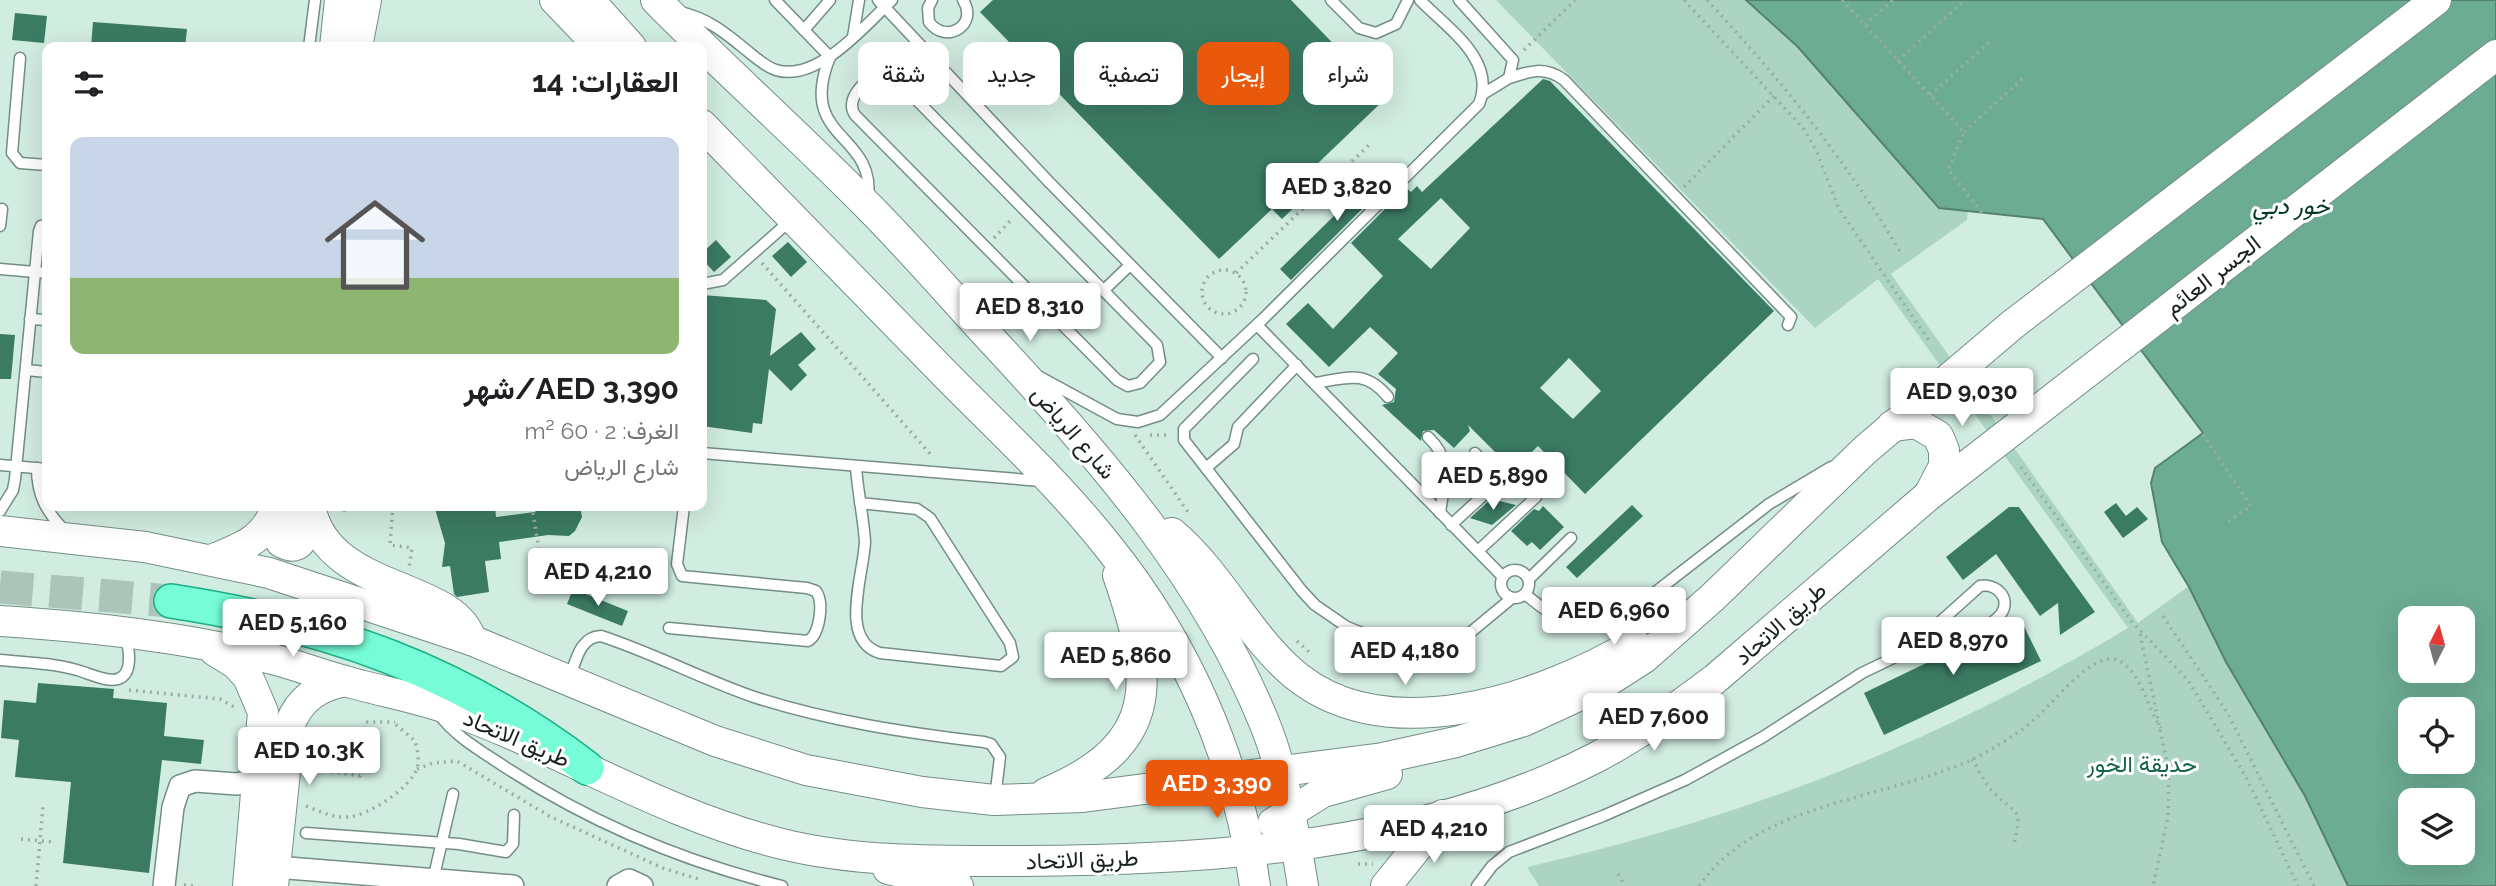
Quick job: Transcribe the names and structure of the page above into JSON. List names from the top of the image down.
{
  "streets": {
    "main road": ["الجسر العائم", "شارع الرياض", "طريق الاتحاد"]
  },
  "crossings": [
    ["الجسر العائم", "طريق الاتحاد"],
    ["شارع الرياض", "طريق الاتحاد"]
  ],
  "water": ["خور دبي"],
  "parks": ["حديقة الخور"],
  "north": "top",
  "page": {
    "chip": [
      "شراء",
      "إيجار",
      "تصفية",
      "جديد",
      "شقة"
    ],
    "heading": "العقارات: 14",
    "list": [
      {
        "name": "AED 3,390/شهر",
        "note": "الغرف: 2 · 60 m² · شارع الرياض"
      }
    ],
    "price": [
      "AED 3,820",
      "AED 8,310",
      "AED 9,030",
      "AED 5,890",
      "AED 4,210",
      "AED 6,960",
      "AED 5,160",
      "AED 8,970",
      "AED 4,180",
      "AED 5,860",
      "AED 7,600",
      "AED 10.3K",
      "AED 3,390",
      "AED 4,210"
    ]
  }
}
